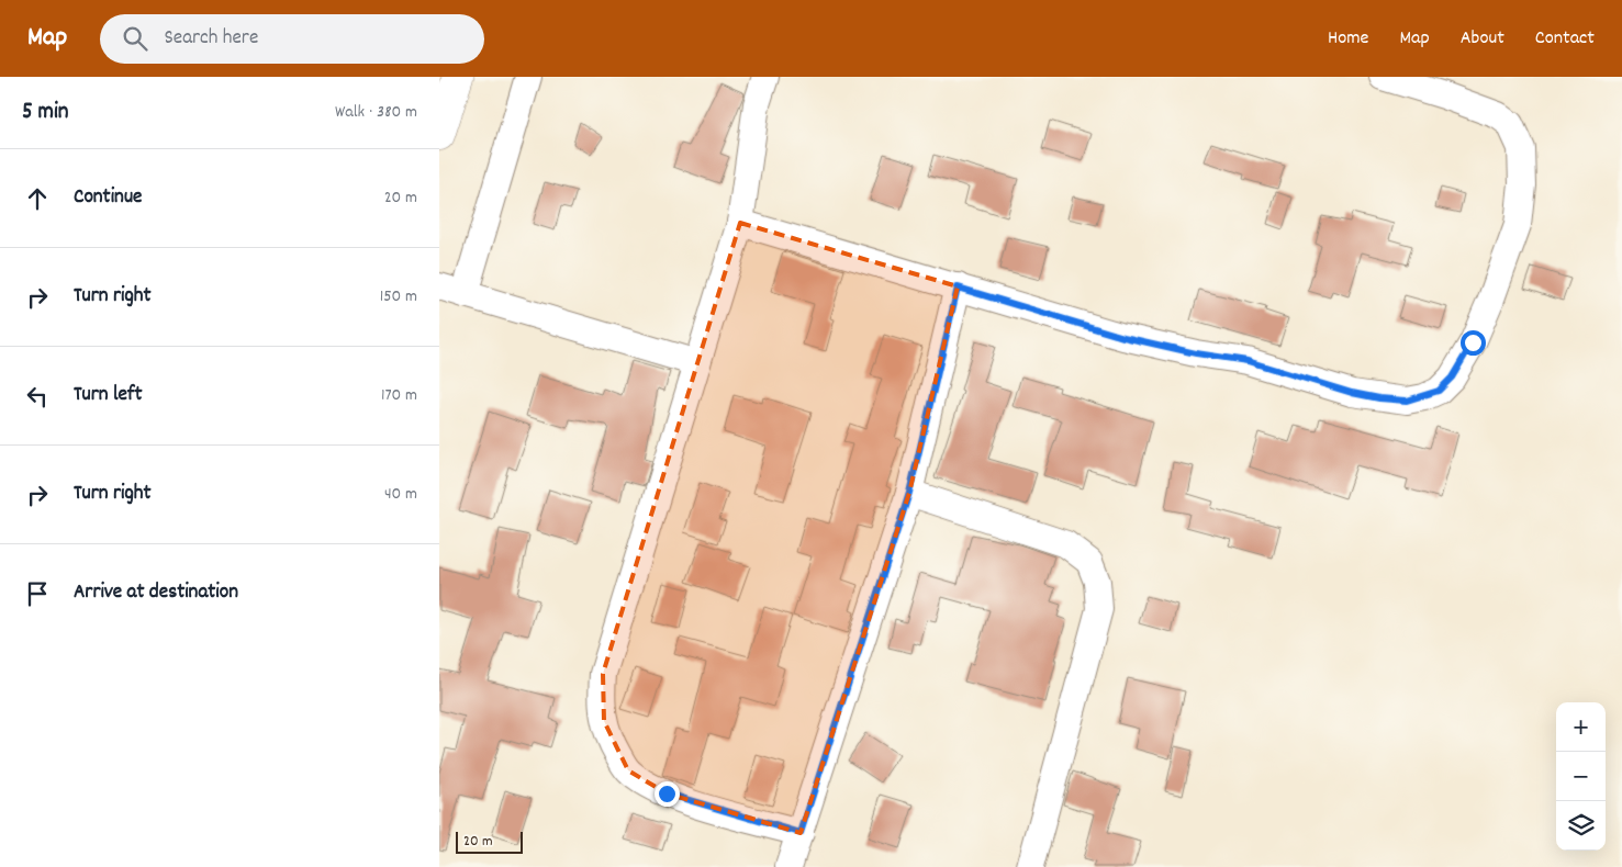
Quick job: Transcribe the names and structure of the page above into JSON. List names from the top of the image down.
{
  "scale_bar": "20 m",
  "page": {
    "header": "Map",
    "search": "Search here",
    "nav": [
      "Home",
      "Map",
      "About",
      "Contact"
    ],
    "heading": ["5 min", "Walk · 380 m"],
    "list": [
      ["Continue", "20 m"],
      ["Turn right", "150 m"],
      ["Turn left", "170 m"],
      ["Turn right", "40 m"],
      "Arrive at destination"
    ],
    "map_buttons": ["+", "−"],
    "scale": "20 m"
  }
}
